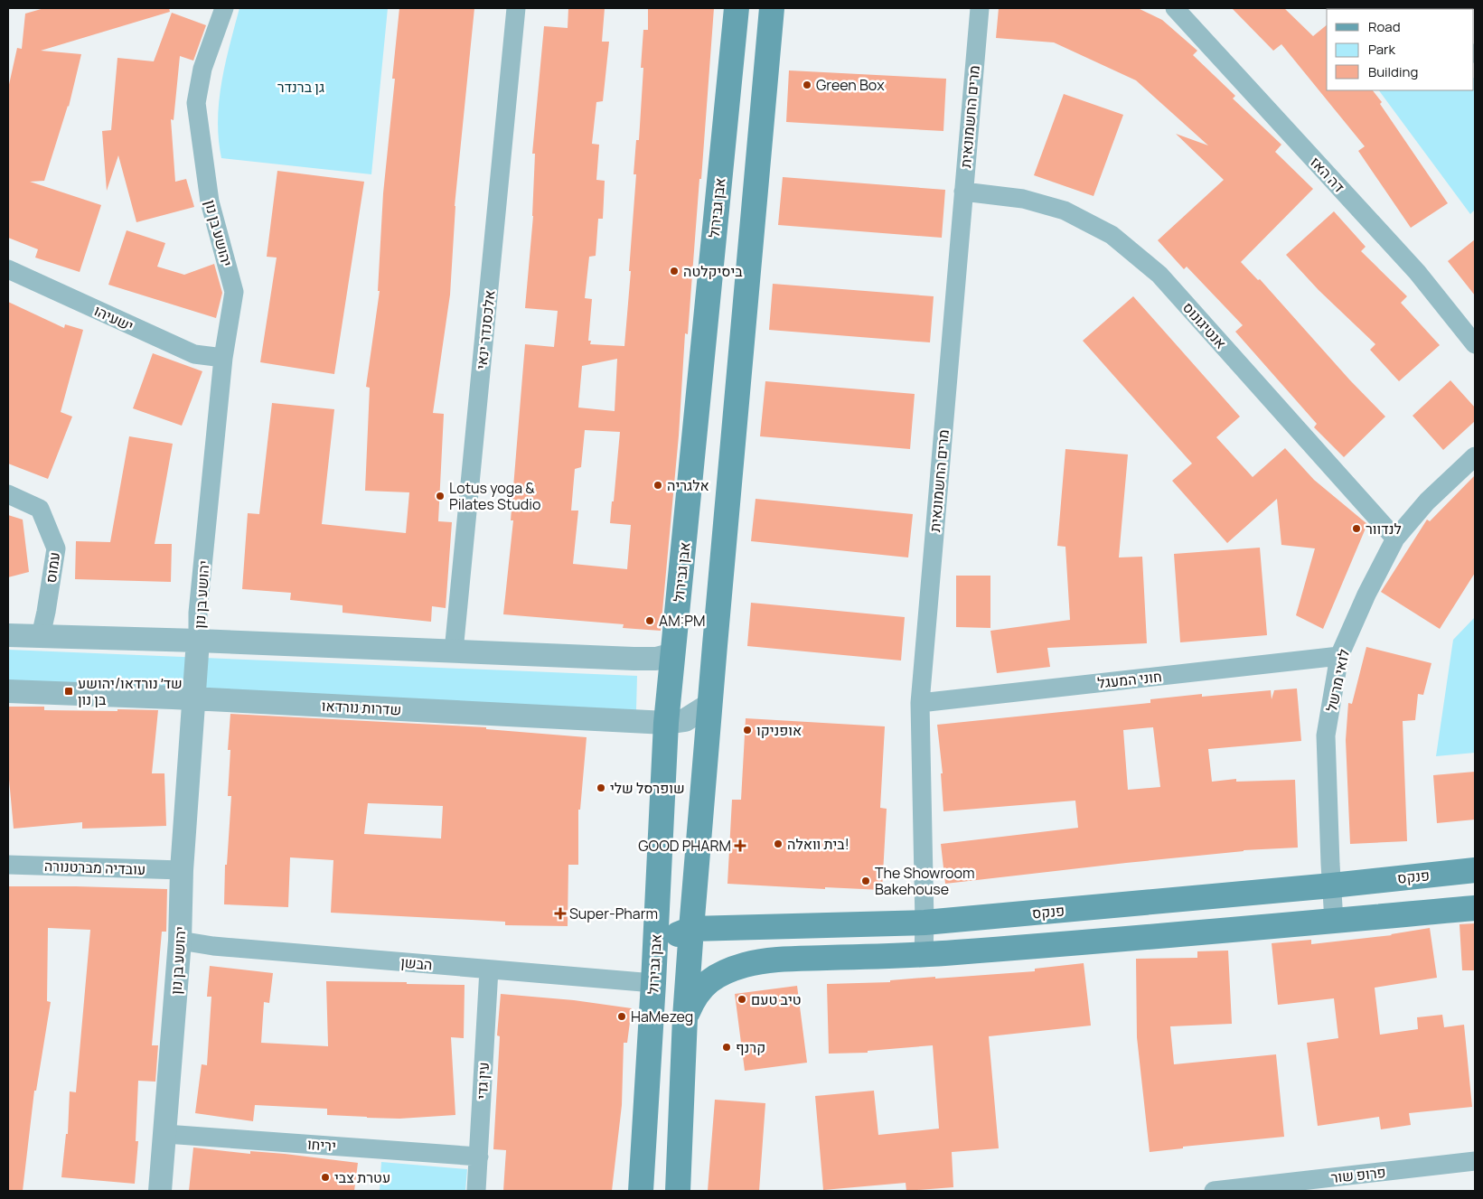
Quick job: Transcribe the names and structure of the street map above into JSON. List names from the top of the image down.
{
  "streets": {
    "main road": ["אבן גבירול", "פנקס"],
    "street": [
      "מרים החשמונאית",
      "דה האז",
      "יהושע בן נון",
      "ישעיהו",
      "אנטיגונוס",
      "אלכסנדר ינאי",
      "עמוס",
      "חוני המעגל",
      "לואי מרשל",
      "שדרות נורדאו",
      "עובדיה מברטנורה",
      "הבשן",
      "עין גדי",
      "יריחו",
      "פרופ שור"
    ]
  },
  "crossings": [
    ["מרים החשמונאית", "אנטיגונוס"],
    ["מרים החשמונאית", "חוני המעגל"],
    ["מרים החשמונאית", "פנקס"],
    ["אבן גבירול", "שדרות נורדאו"],
    ["אבן גבירול", "פנקס"],
    ["אבן גבירול", "הבשן"],
    ["יהושע בן נון", "ישעיהו"],
    ["יהושע בן נון", "שדרות נורדאו"],
    ["יהושע בן נון", "עובדיה מברטנורה"],
    ["יהושע בן נון", "הבשן"],
    ["יהושע בן נון", "יריחו"],
    ["אנטיגונוס", "לואי מרשל"],
    ["חוני המעגל", "לואי מרשל"],
    ["לואי מרשל", "פנקס"],
    ["פנקס", "הבשן"],
    ["הבשן", "עין גדי"],
    ["עין גדי", "יריחו"]
  ],
  "parks": ["גן ברנדר"],
  "places": {
    "other": [
      "Green Box",
      "ביסיקלטה",
      "אלגריה",
      "Lotus yoga & Pilates Studio",
      "לנדוור",
      "AM:PM",
      "אופניקו",
      "שופרסל שלי",
      "בית וואלה!",
      "The Showroom Bakehouse",
      "טיב טעם",
      "HaMezeg",
      "קרנף",
      "עטרת צבי"
    ],
    "transit": ["שד׳ נורדאו/יהושע בן נון"],
    "health": ["GOOD PHARM", "Super-Pharm"]
  },
  "legend": ["Road", "Park", "Building"]
}
